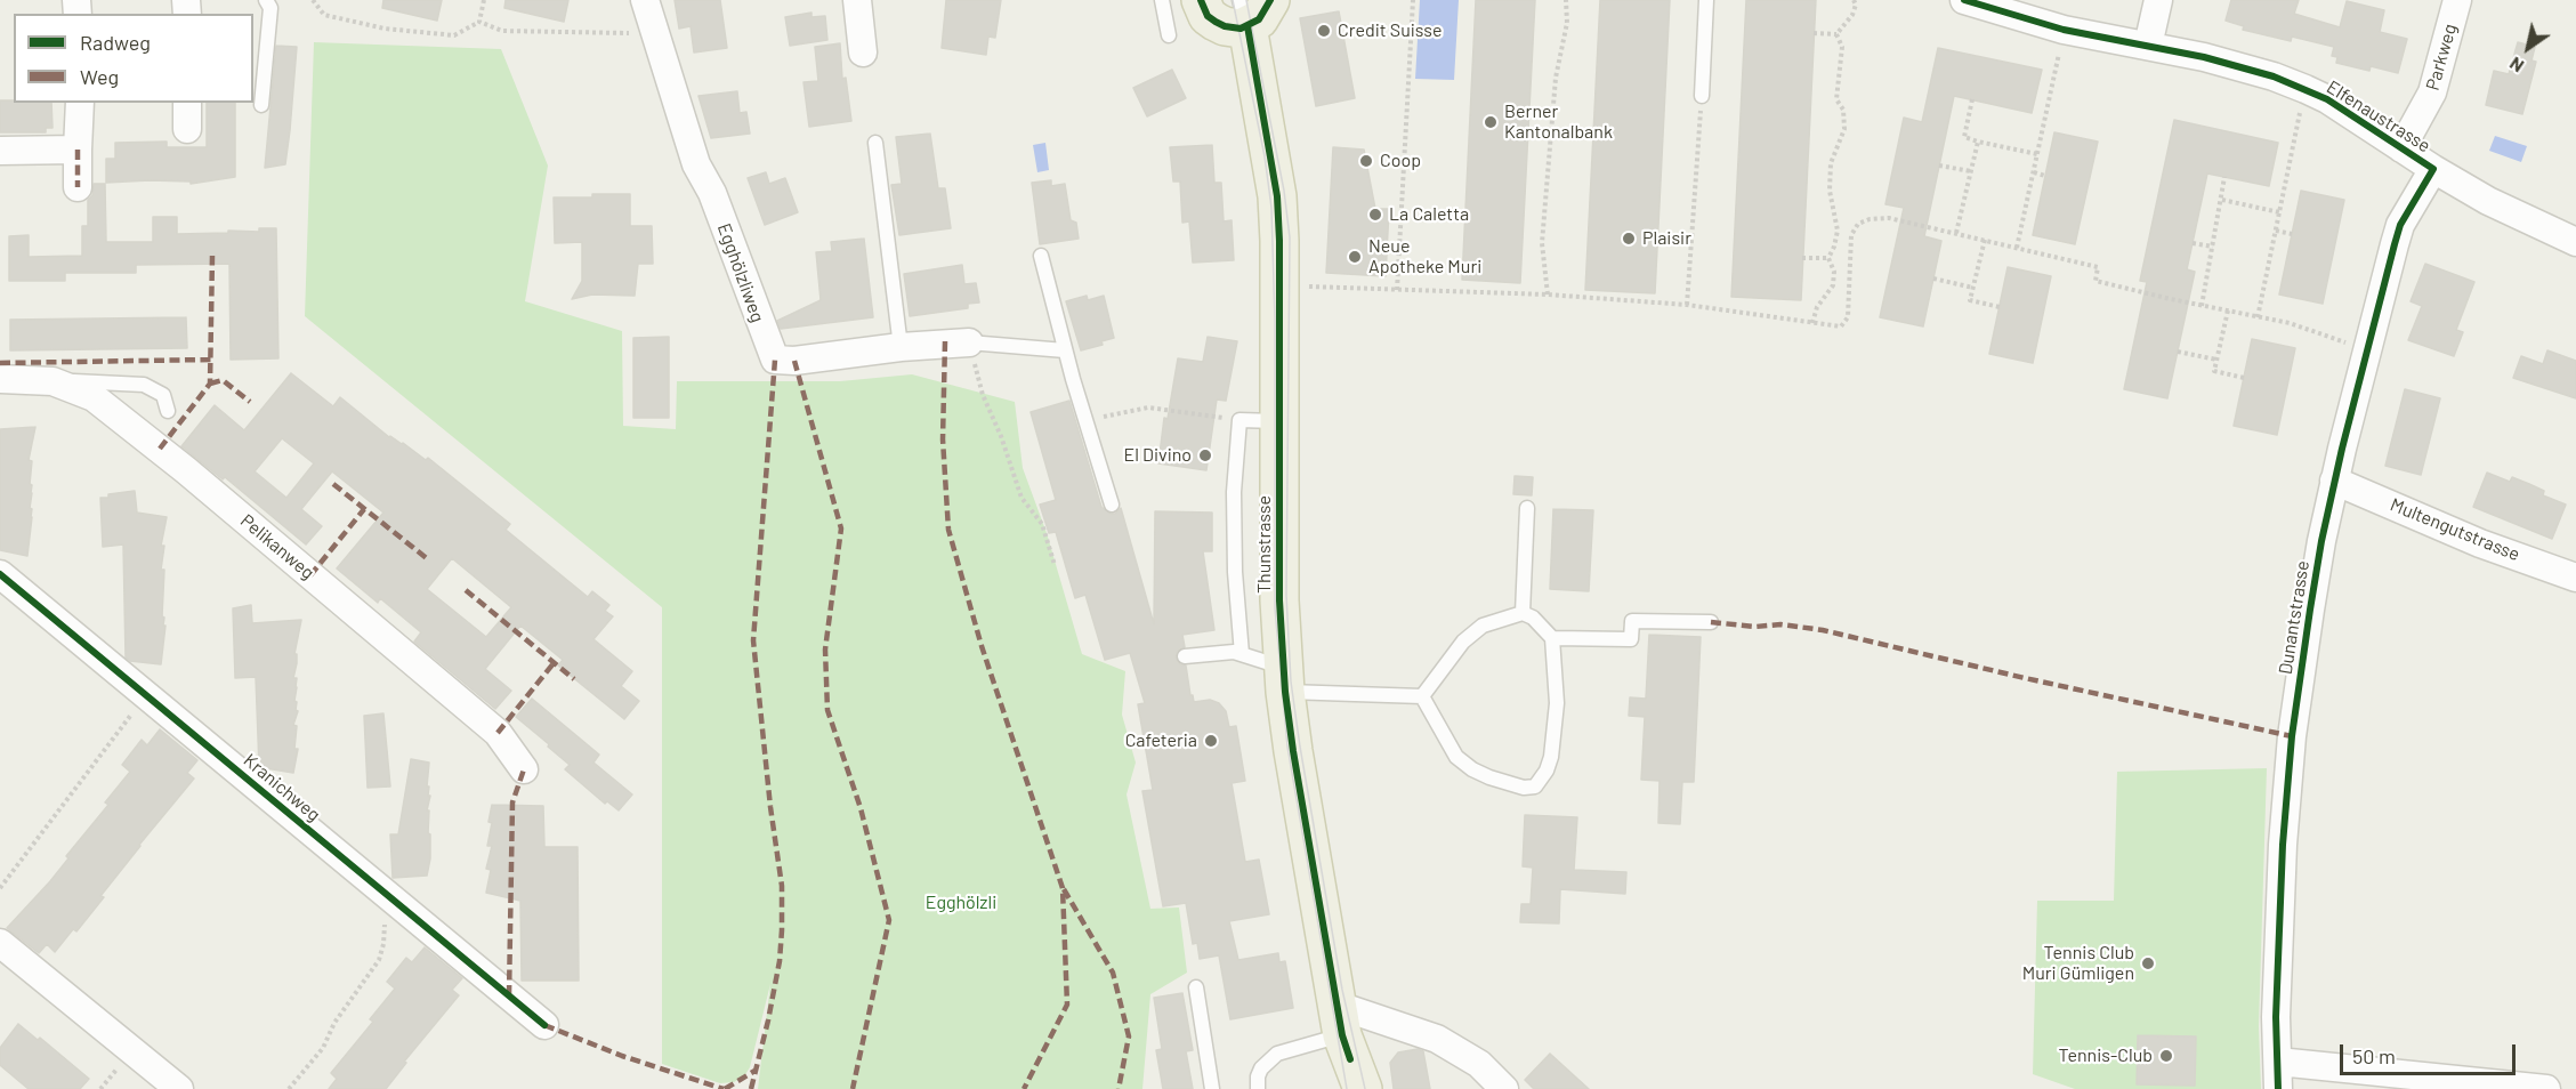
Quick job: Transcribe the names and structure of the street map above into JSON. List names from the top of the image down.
{
  "streets": {
    "main road": ["Thunstrasse"],
    "street": [
      "Parkweg",
      "Elfenaustrasse",
      "Egghölzliweg",
      "Multengutstrasse",
      "Pelikanweg",
      "Dunantstrasse",
      "Kranichweg"
    ]
  },
  "crossings": [
    ["Parkweg", "Elfenaustrasse"],
    ["Elfenaustrasse", "Dunantstrasse"],
    ["Multengutstrasse", "Dunantstrasse"]
  ],
  "parks": ["Egghölzli"],
  "places": [
    "Credit Suisse",
    "Berner Kantonalbank",
    "Coop",
    "La Caletta",
    "Plaisir",
    "Neue Apotheke Muri",
    "El Divino",
    "Cafeteria",
    "Tennis Club Muri Gümligen",
    "Tennis-Club"
  ],
  "legend": ["Radweg", "Weg"],
  "scale_bar": "50 m",
  "north": "bottom left"
}
